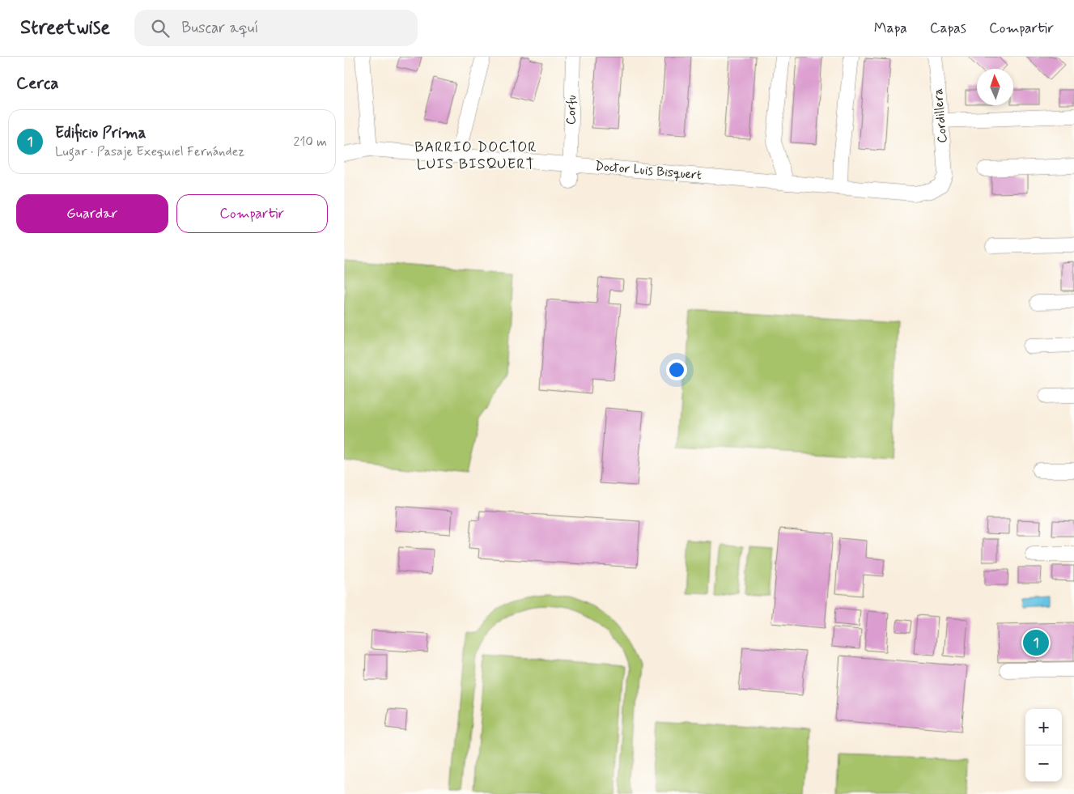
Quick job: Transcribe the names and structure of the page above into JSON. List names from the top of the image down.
{
  "streets": {
    "street": ["Corfu", "Cordillera", "Doctor Luis Bisquert"]
  },
  "crossings": [
    ["Corfu", "Doctor Luis Bisquert"],
    ["Cordillera", "Doctor Luis Bisquert"]
  ],
  "districts": ["BARRIO DOCTOR LUIS BISQUERT"],
  "north": "top",
  "page": {
    "header": "Streetwise",
    "search": "Buscar aquí",
    "nav": ["Mapa", "Capas", "Compartir"],
    "heading": "Cerca",
    "list": [
      {
        "mark": "1",
        "name": "Edificio Prima",
        "note": "Lugar · Pasaje Exequiel Fernández",
        "value": "210 m"
      }
    ],
    "buttons": ["Guardar", "Compartir"],
    "pins": "1",
    "map_buttons": ["+", "−"]
  }
}
